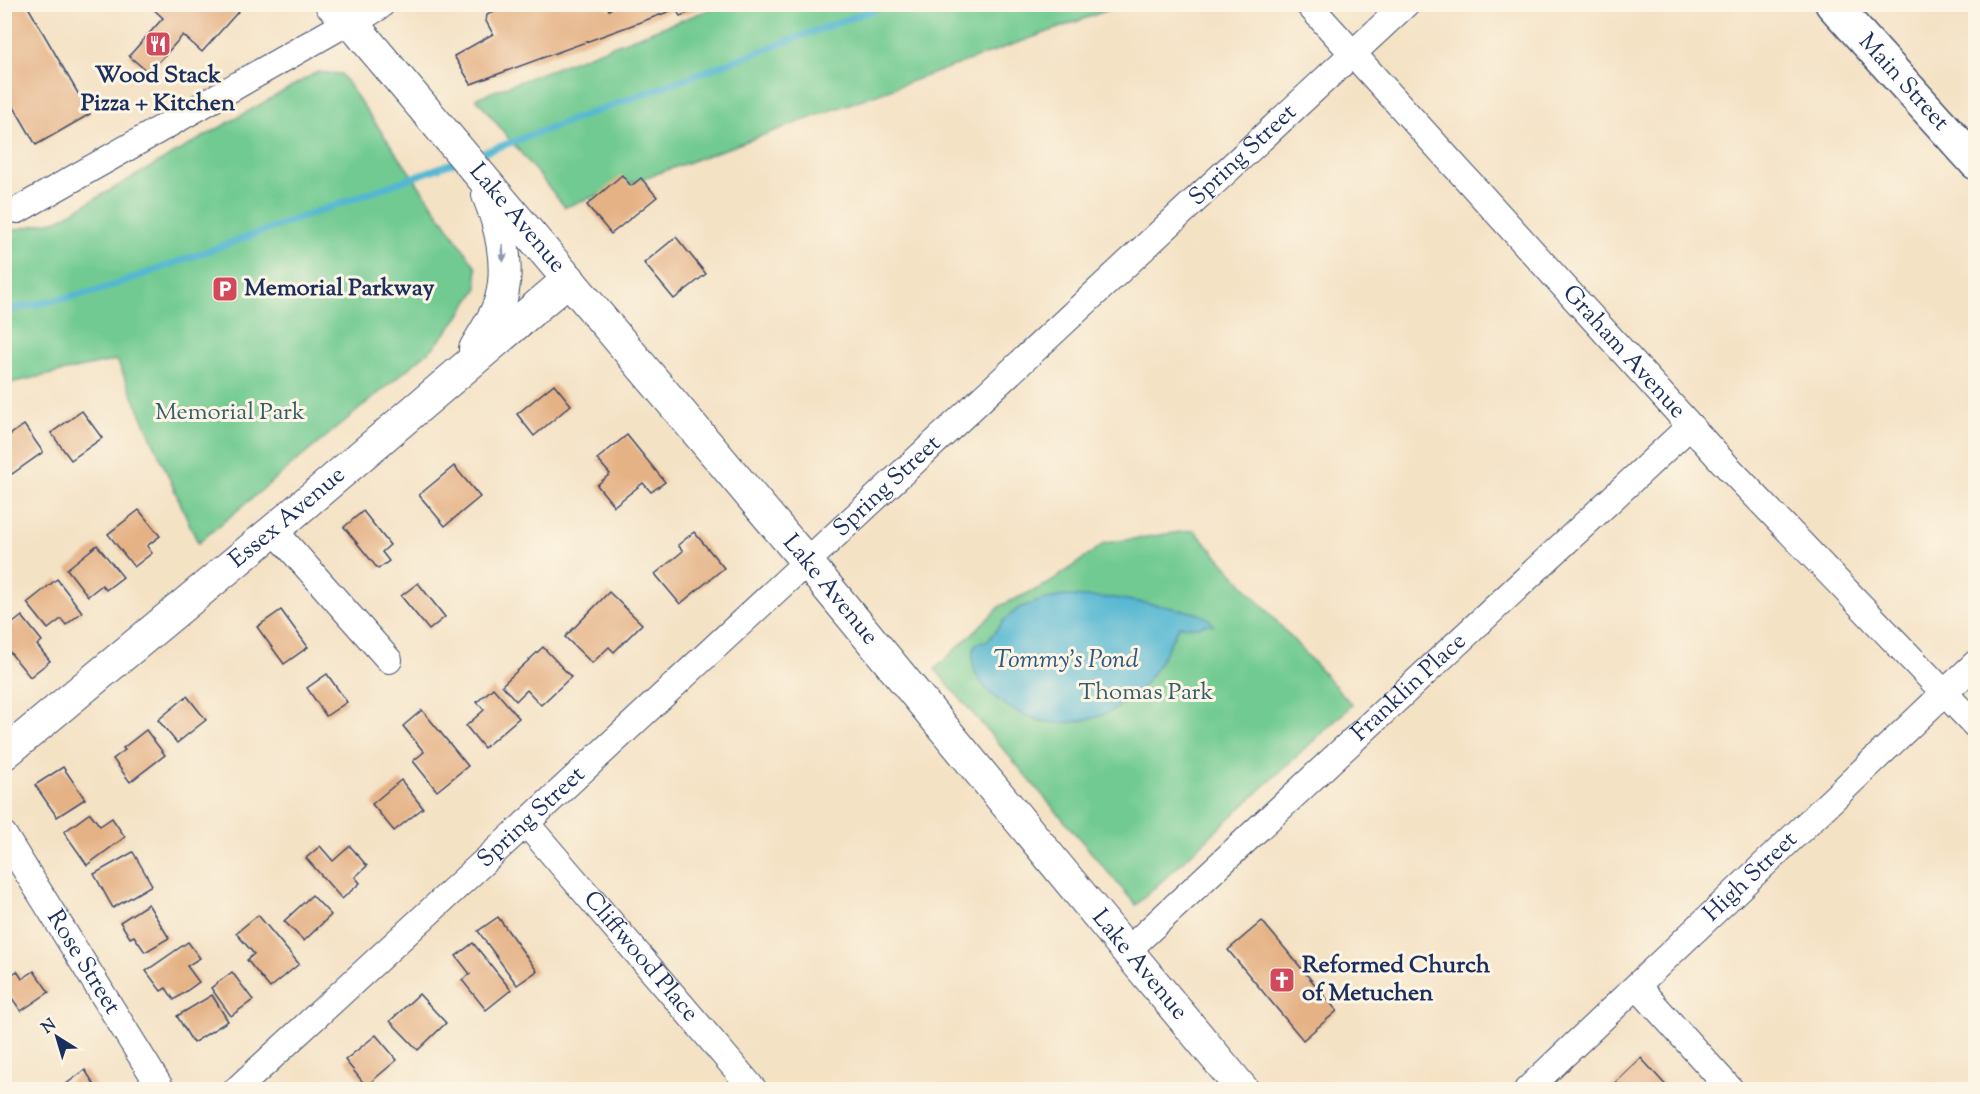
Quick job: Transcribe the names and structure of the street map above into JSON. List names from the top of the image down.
{
  "streets": {
    "main road": ["Main Street"],
    "street": [
      "Spring Street",
      "Lake Avenue",
      "Graham Avenue",
      "Essex Avenue",
      "Franklin Place",
      "High Street",
      "Cliffwood Place",
      "Rose Street"
    ]
  },
  "crossings": [
    ["Spring Street", "Lake Avenue"],
    ["Spring Street", "Graham Avenue"],
    ["Spring Street", "Cliffwood Place"],
    ["Lake Avenue", "Essex Avenue"],
    ["Lake Avenue", "Franklin Place"],
    ["Graham Avenue", "Franklin Place"],
    ["Graham Avenue", "High Street"]
  ],
  "water": ["Tommy's Pond"],
  "parks": ["Memorial Park", "Thomas Park"],
  "places": {
    "restaurant": ["Wood Stack Pizza + Kitchen"],
    "parking": ["Memorial Parkway"],
    "church": ["Reformed Church of Metuchen"]
  },
  "north": "top left"
}
